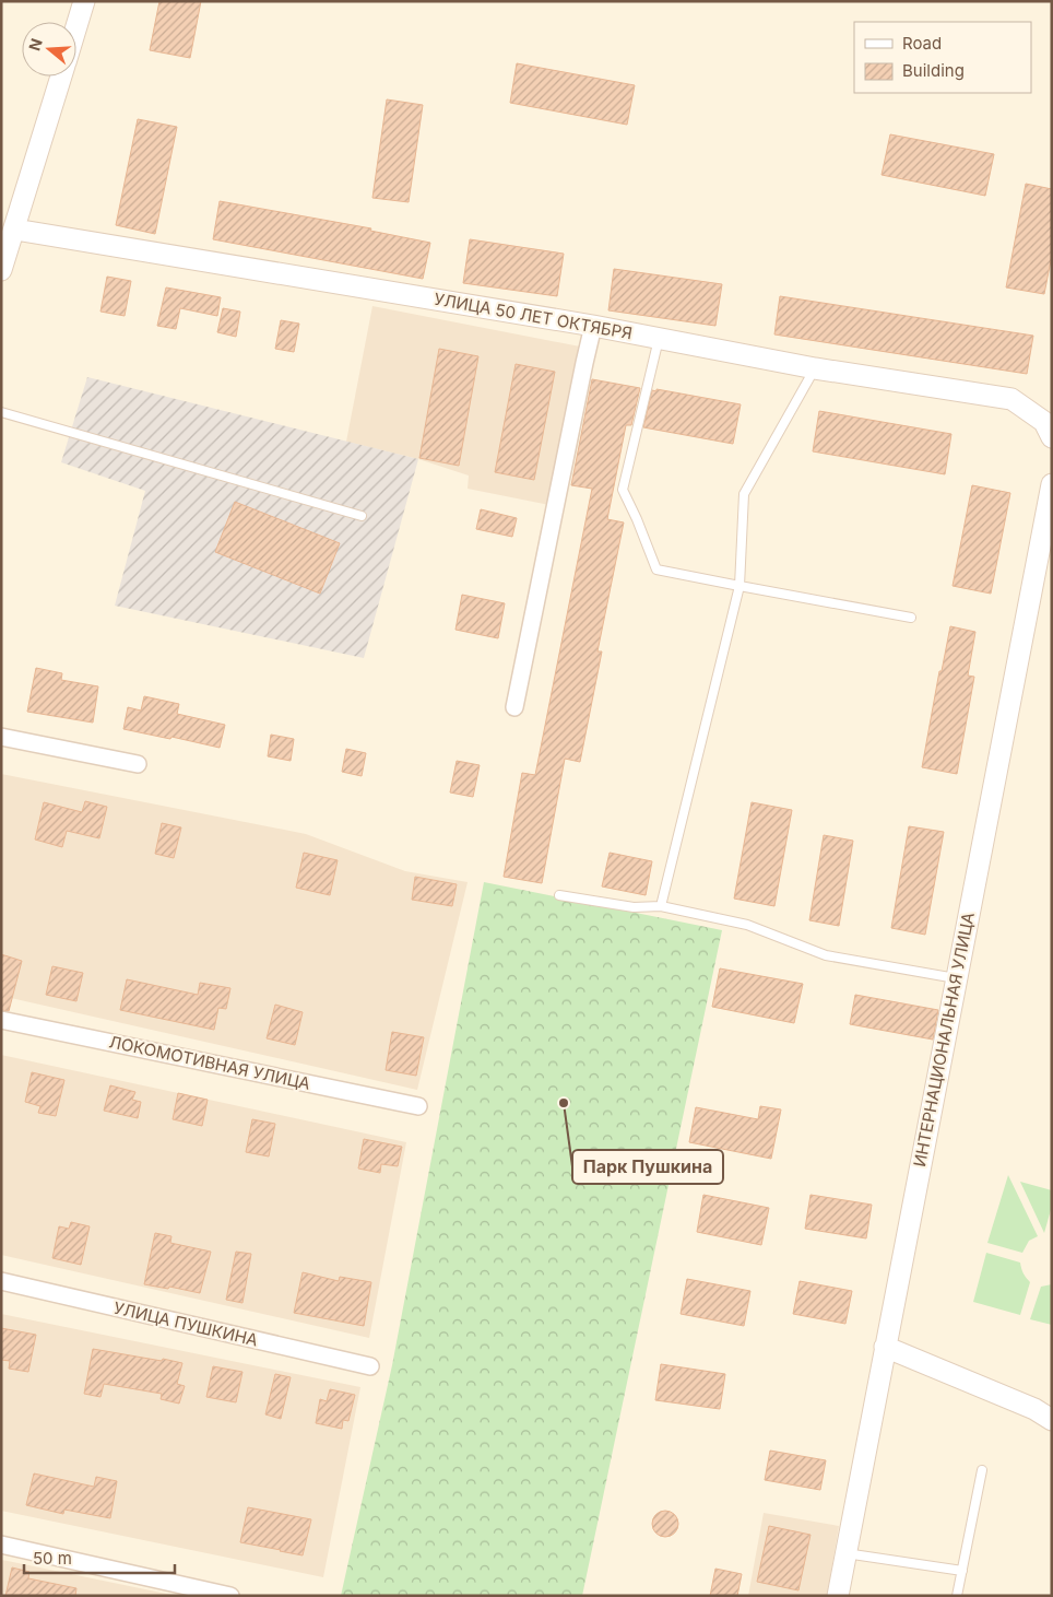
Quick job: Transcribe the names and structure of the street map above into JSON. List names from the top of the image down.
{
  "streets": {
    "street": [
      "УЛИЦА 50 ЛЕТ ОКТЯБРЯ",
      "ИНТЕРНАЦИОНАЛЬНАЯ УЛИЦА",
      "ЛОКОМОТИВНАЯ УЛИЦА",
      "УЛИЦА ПУШКИНА"
    ]
  },
  "places": ["Парк Пушкина"],
  "legend": ["Road", "Building"],
  "scale_bar": "50 m",
  "north": "left"
}
